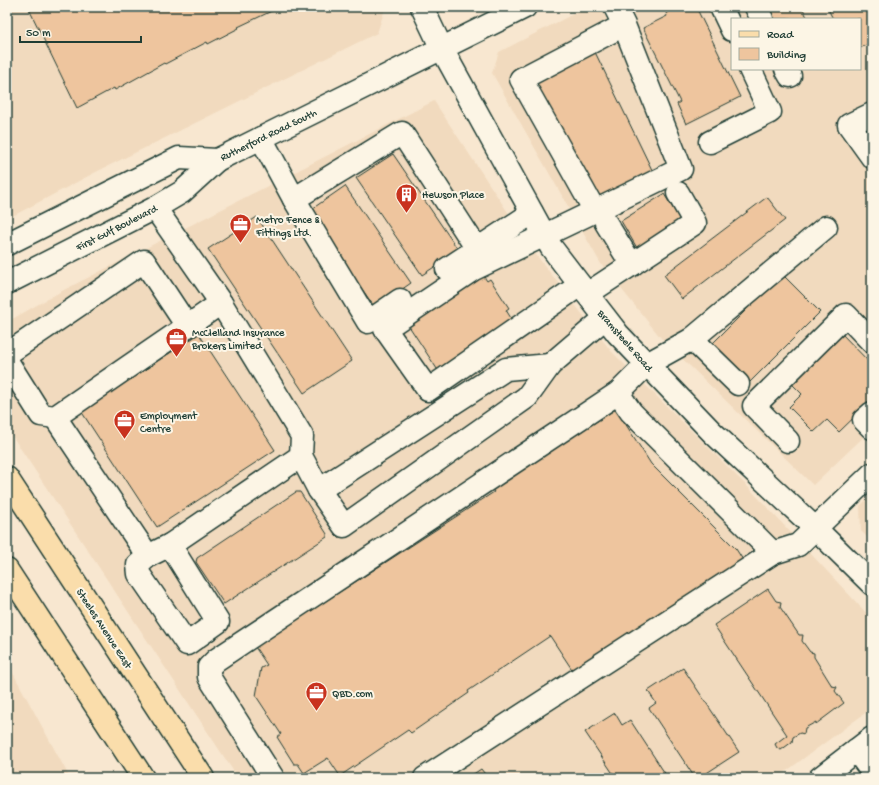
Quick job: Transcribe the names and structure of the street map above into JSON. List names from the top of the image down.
{
  "streets": {
    "main road": ["Steeles Avenue East"],
    "street": ["Rutherford Road South", "First Gulf Boulevard", "Bramsteele Road"]
  },
  "crossings": [
    ["Rutherford Road South", "First Gulf Boulevard"],
    ["Rutherford Road South", "Bramsteele Road"]
  ],
  "places": {
    "building": ["Hewson Place"],
    "office": [
      "Metro Fence & Fittings Ltd.",
      "McClelland Insurance Brokers Limited",
      "Employment Centre",
      "QBD.com"
    ]
  },
  "legend": ["Road", "Building"],
  "scale_bar": "50 m"
}
